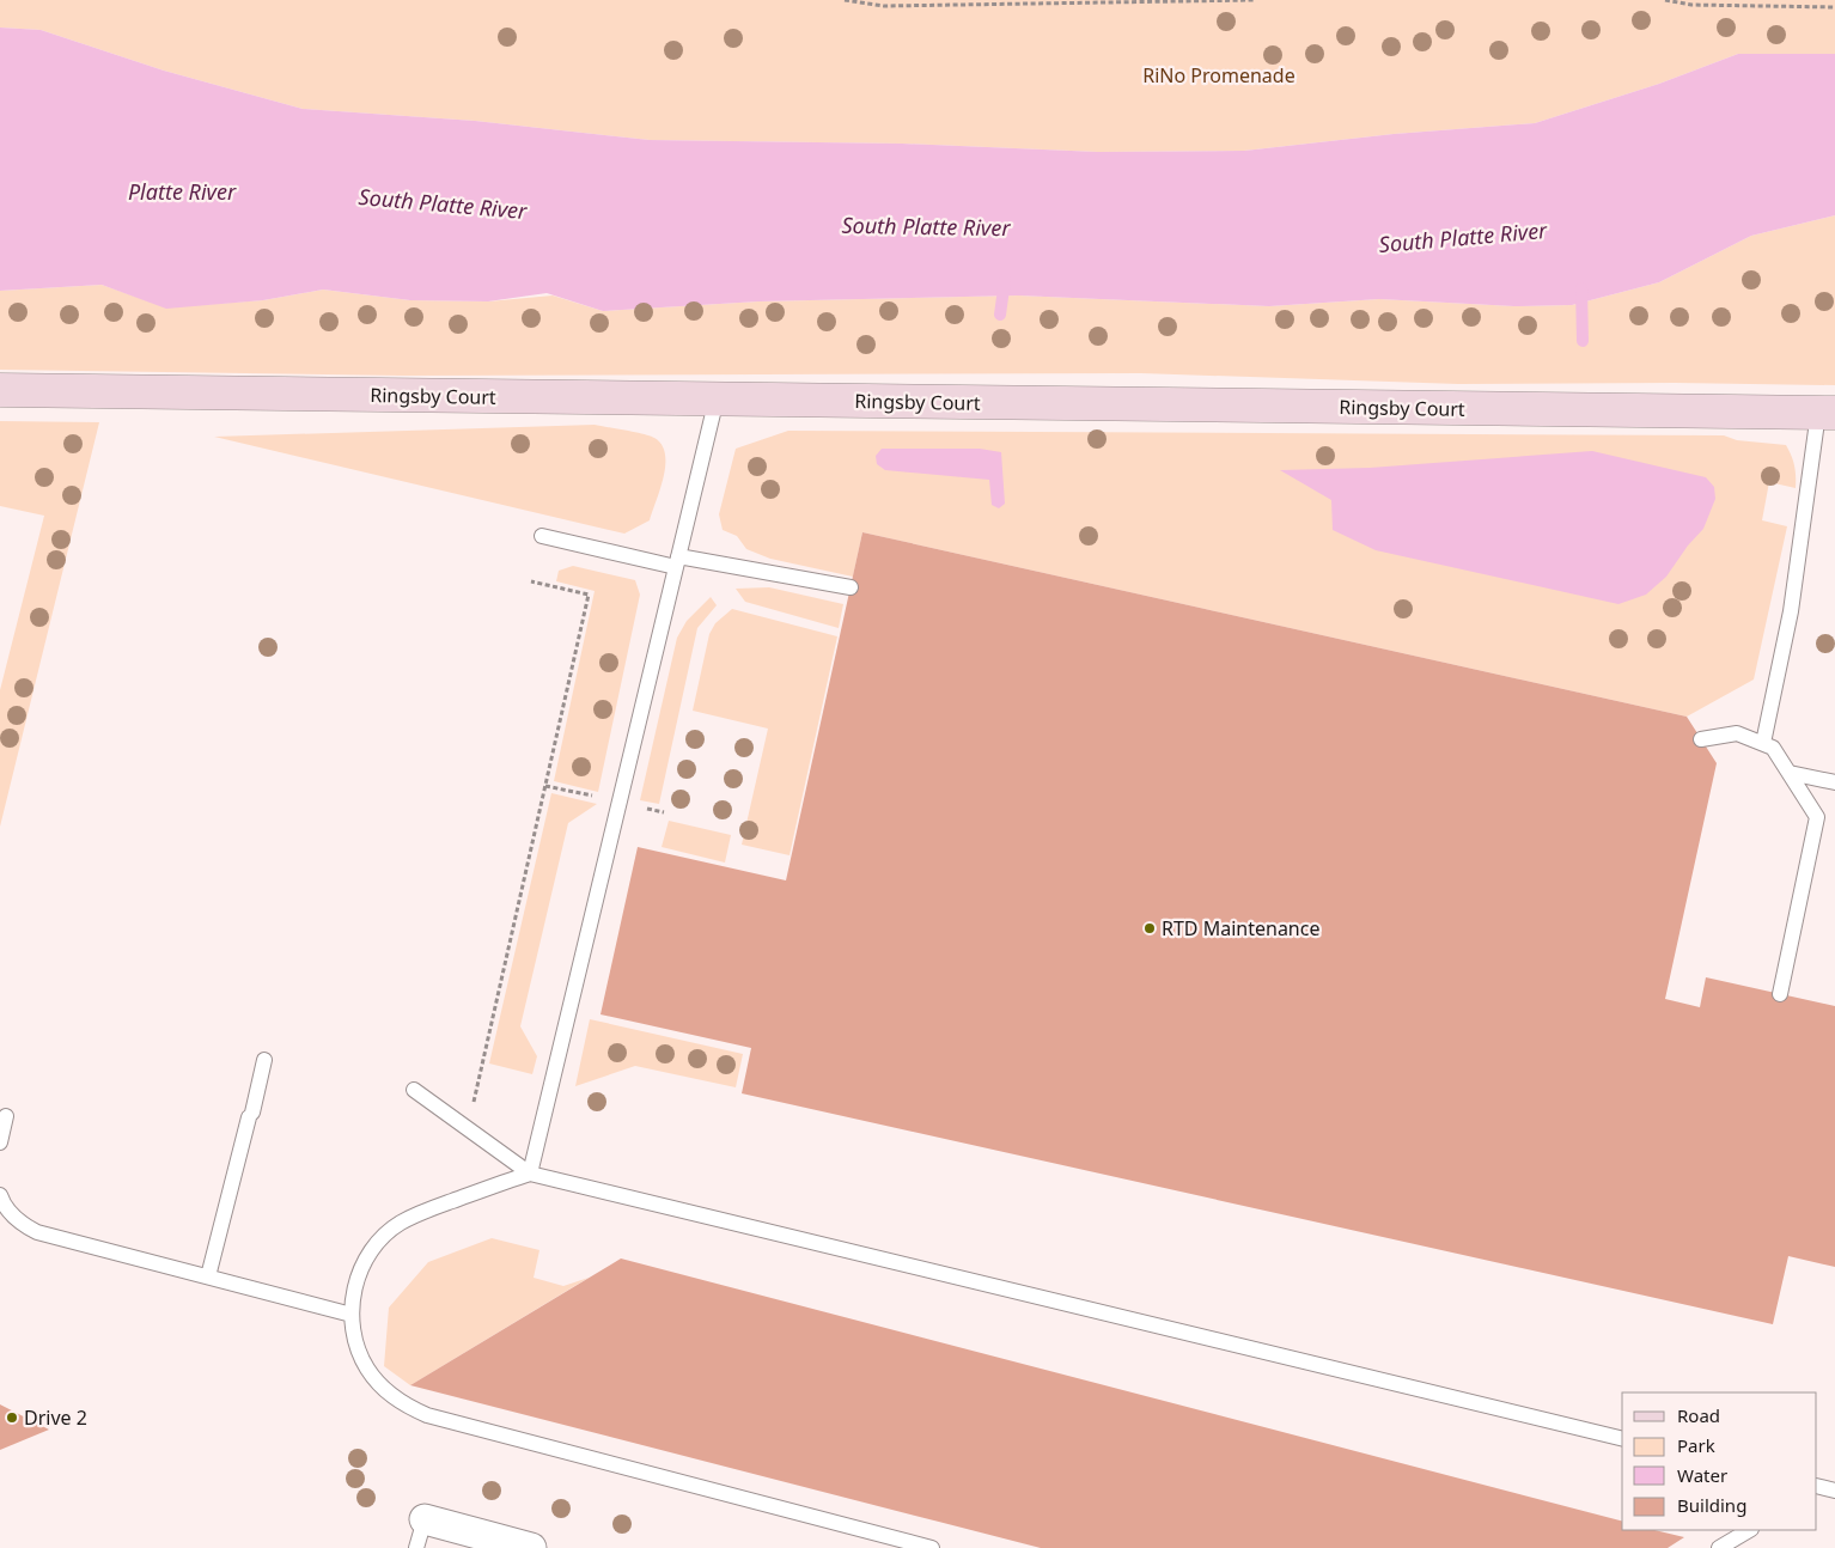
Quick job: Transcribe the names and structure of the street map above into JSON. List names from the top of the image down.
{
  "streets": {
    "street": ["Ringsby Court"]
  },
  "water": ["Platte River", "South Platte River"],
  "parks": ["RiNo Promenade"],
  "places": ["RTD Maintenance", "Drive 2"],
  "legend": [
    "Road",
    "Park",
    "Water",
    "Building"
  ]
}
